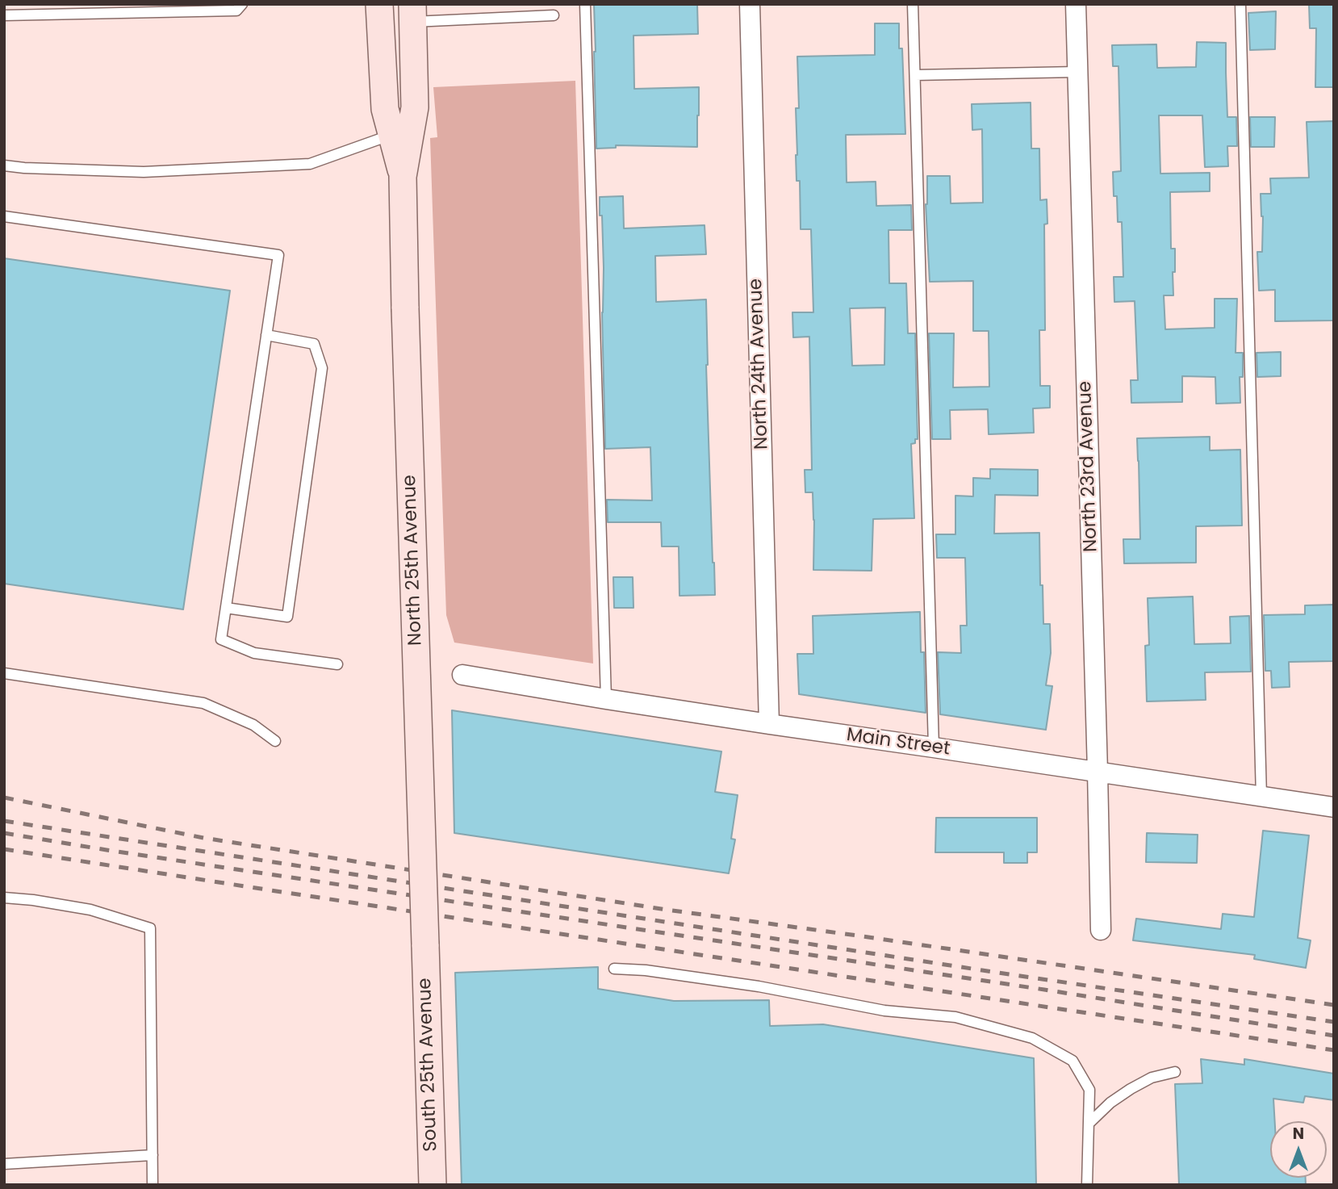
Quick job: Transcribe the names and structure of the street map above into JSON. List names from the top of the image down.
{
  "streets": {
    "main road": ["North 25th Avenue", "South 25th Avenue"],
    "street": ["North 24th Avenue", "North 23rd Avenue", "Main Street"]
  },
  "crossings": [
    ["North 24th Avenue", "Main Street"],
    ["North 23rd Avenue", "Main Street"],
    ["North 25th Avenue", "South 25th Avenue"]
  ],
  "north": "top"
}
